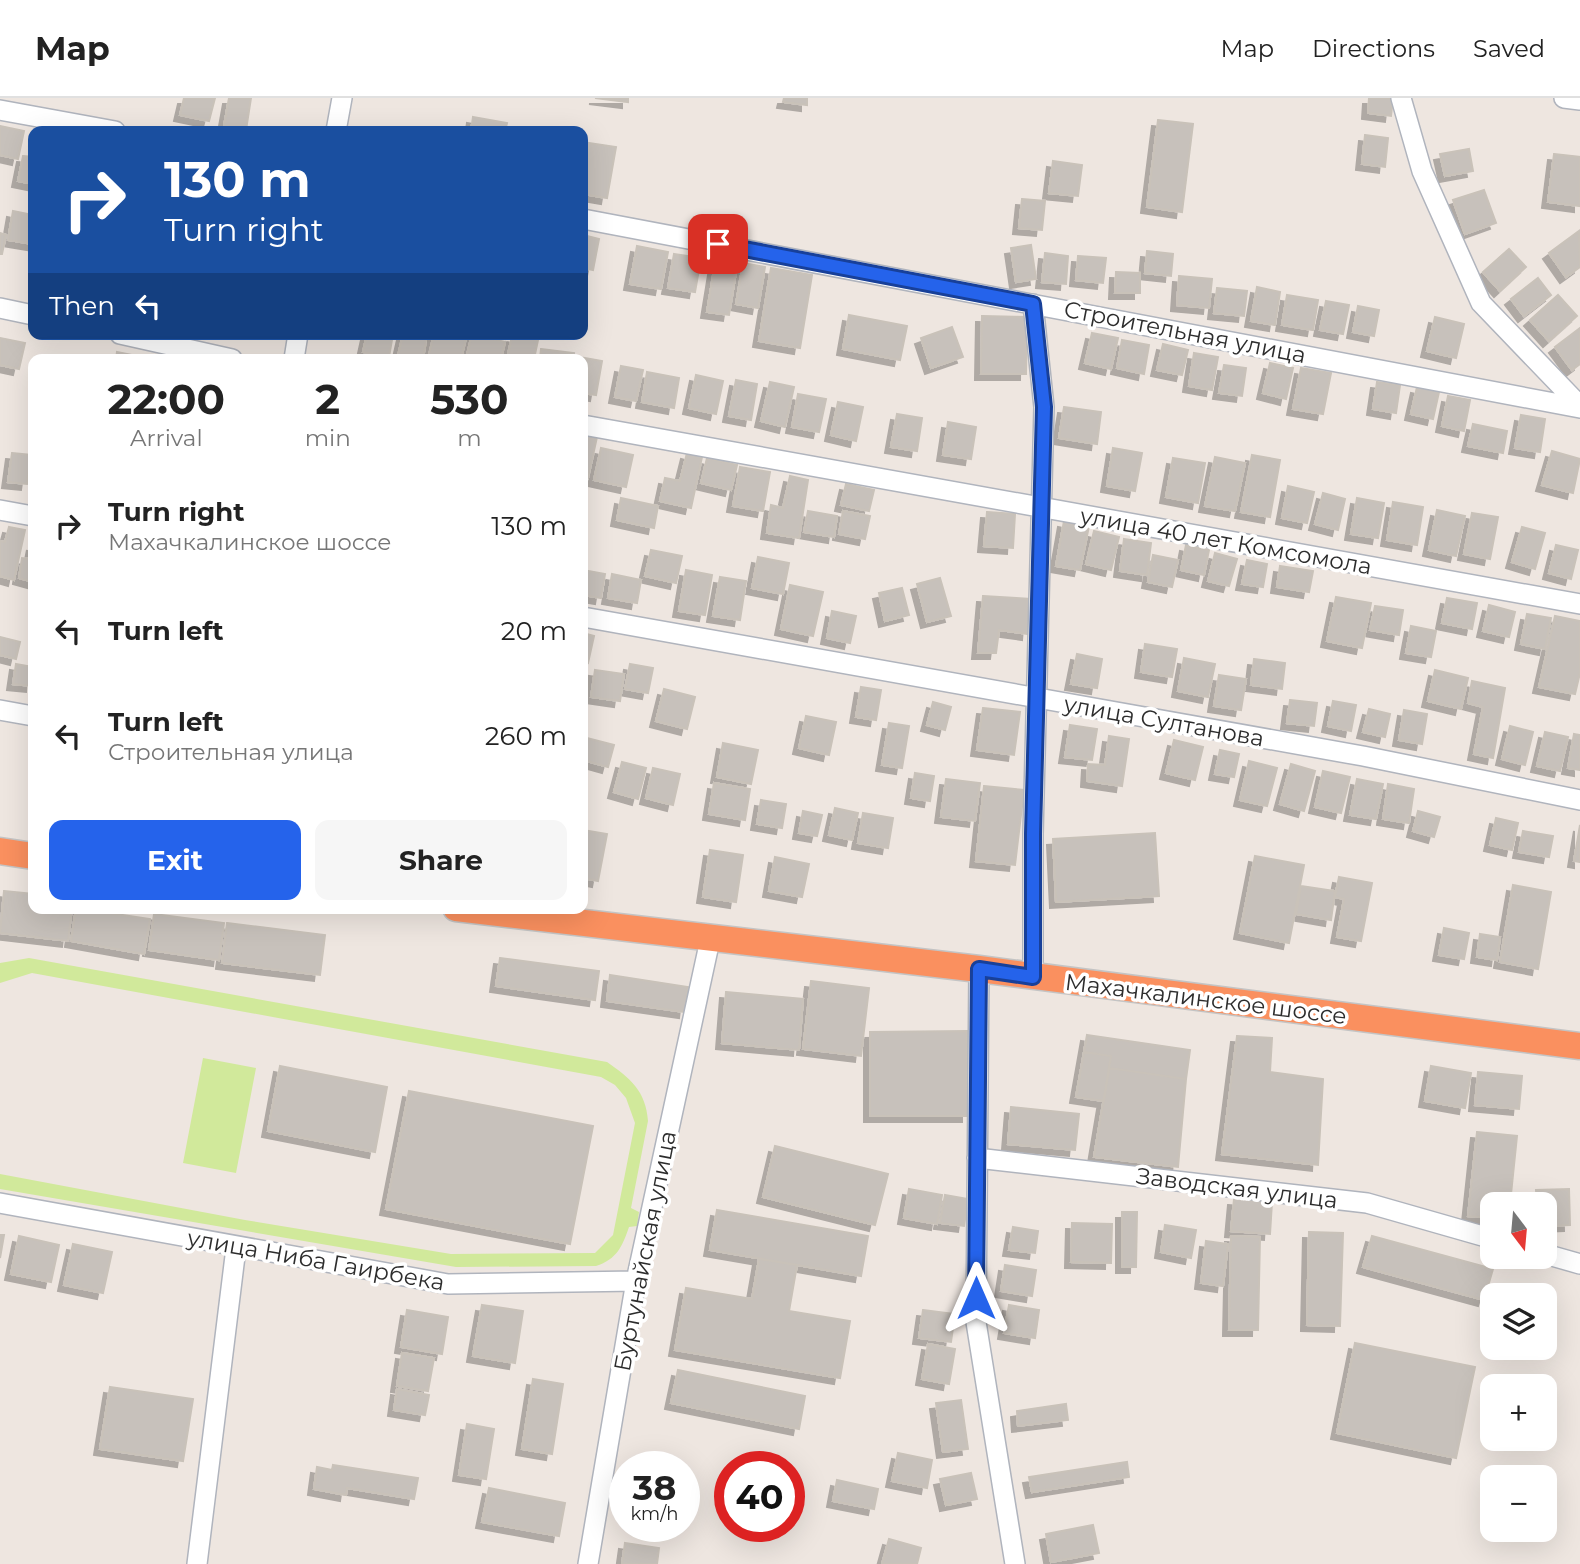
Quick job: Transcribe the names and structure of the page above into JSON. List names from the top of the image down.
{
  "streets": {
    "highway": ["Махачкалинское шоссе"],
    "street": [
      "Строительная улица",
      "улица 40 лет Комсомола",
      "улица Султанова",
      "Заводская улица",
      "Буртунайская улица",
      "улица Ниба Гаирбека"
    ]
  },
  "crossings": [
    ["Махачкалинское шоссе", "Буртунайская улица"],
    ["Буртунайская улица", "улица Ниба Гаирбека"]
  ],
  "north": "bottom",
  "page": {
    "header": "Map",
    "nav": ["Map", "Directions", "Saved"],
    "turn": ["130 m", "Turn right"],
    "then": "Then",
    "eta": [
      "22:00",
      "Arrival",
      "2",
      "min",
      "530",
      "m"
    ],
    "list": [
      {
        "name": "Turn right",
        "note": "Махачкалинское шоссе",
        "value": "130 m"
      },
      {
        "name": "Turn left",
        "value": "20 m"
      },
      {
        "name": "Turn left",
        "note": "Строительная улица",
        "value": "260 m"
      }
    ],
    "buttons": ["Exit", "Share"],
    "map_buttons": ["+", "−"],
    "speed": "38 km/h",
    "limit": "40"
  }
}
